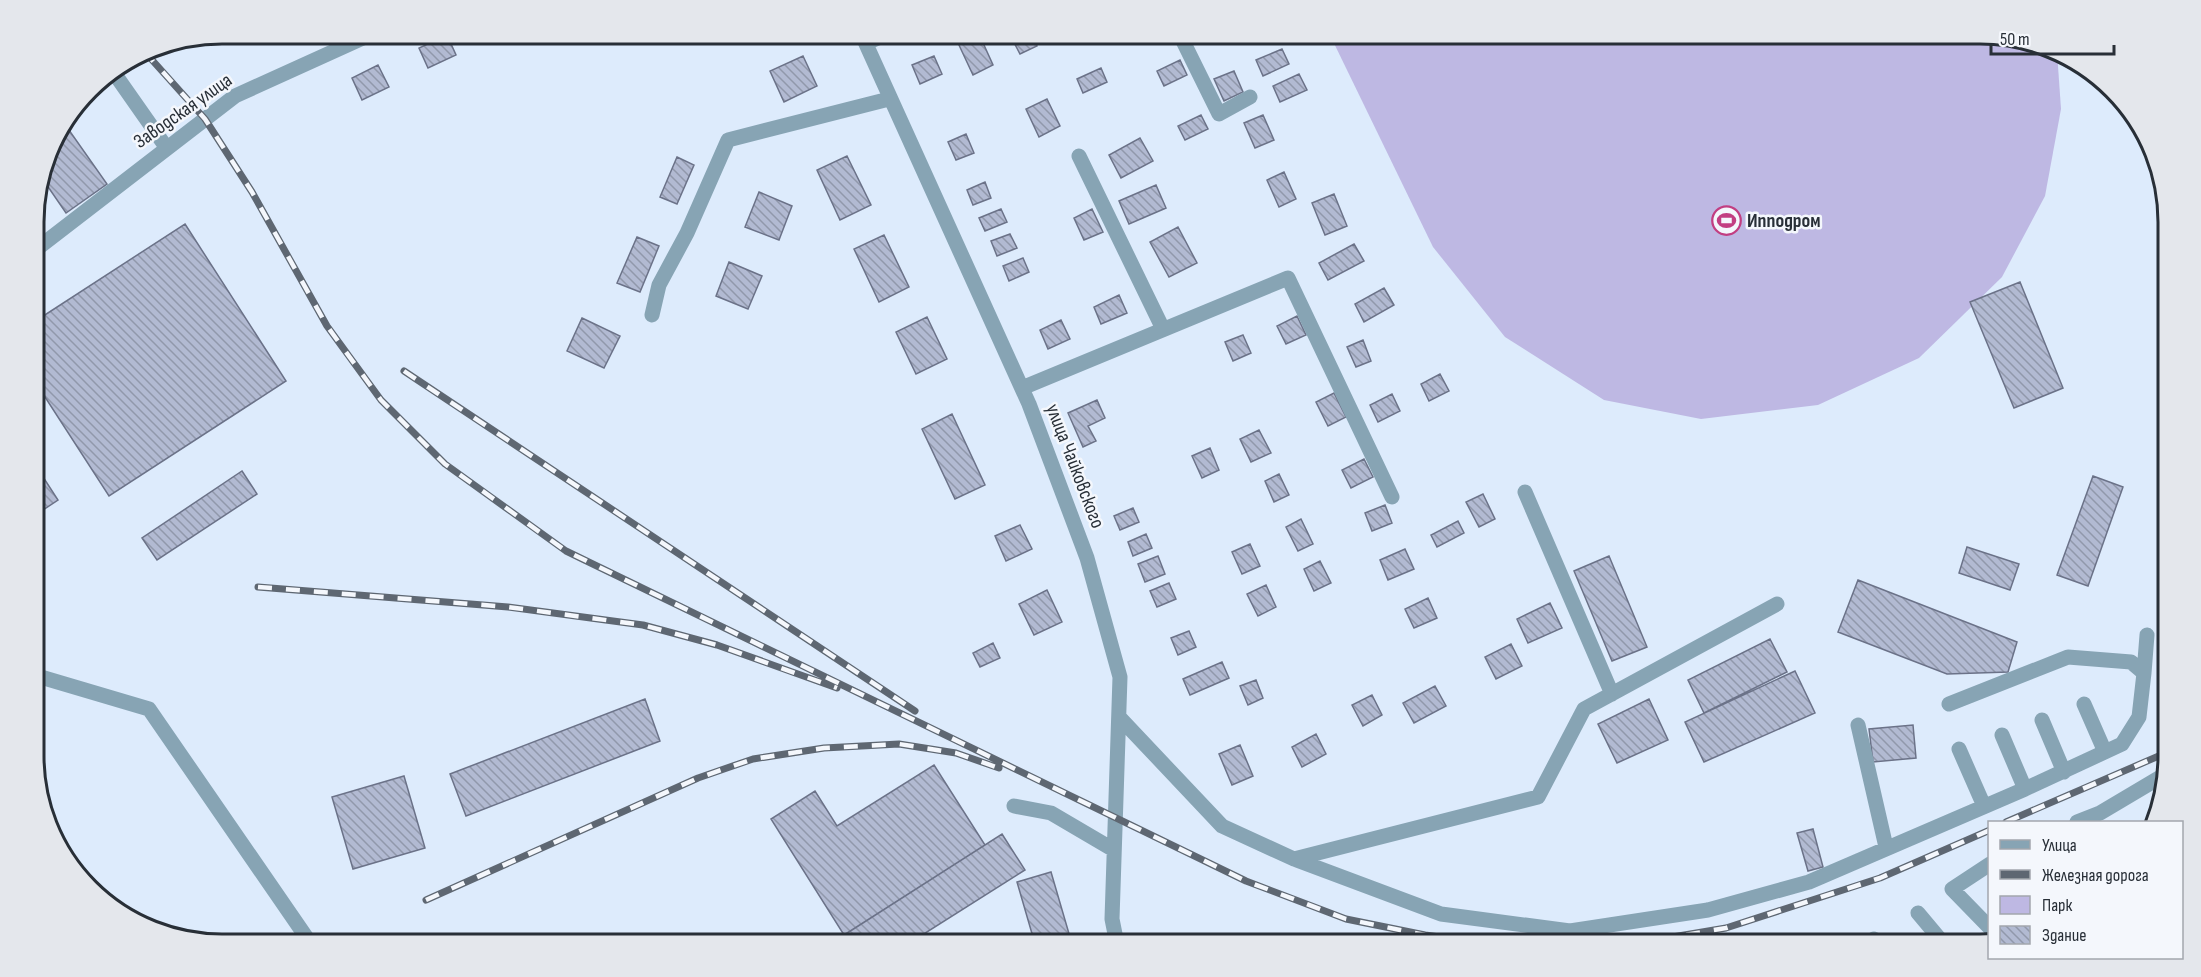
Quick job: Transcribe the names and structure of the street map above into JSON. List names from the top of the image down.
{
  "streets": {
    "street": ["Заводская улица", "улица Чайковского"]
  },
  "places": {
    "sports": ["Ипподром"]
  },
  "legend": [
    "Улица",
    "Железная дорога",
    "Парк",
    "Здание"
  ],
  "scale_bar": "50 m"
}
